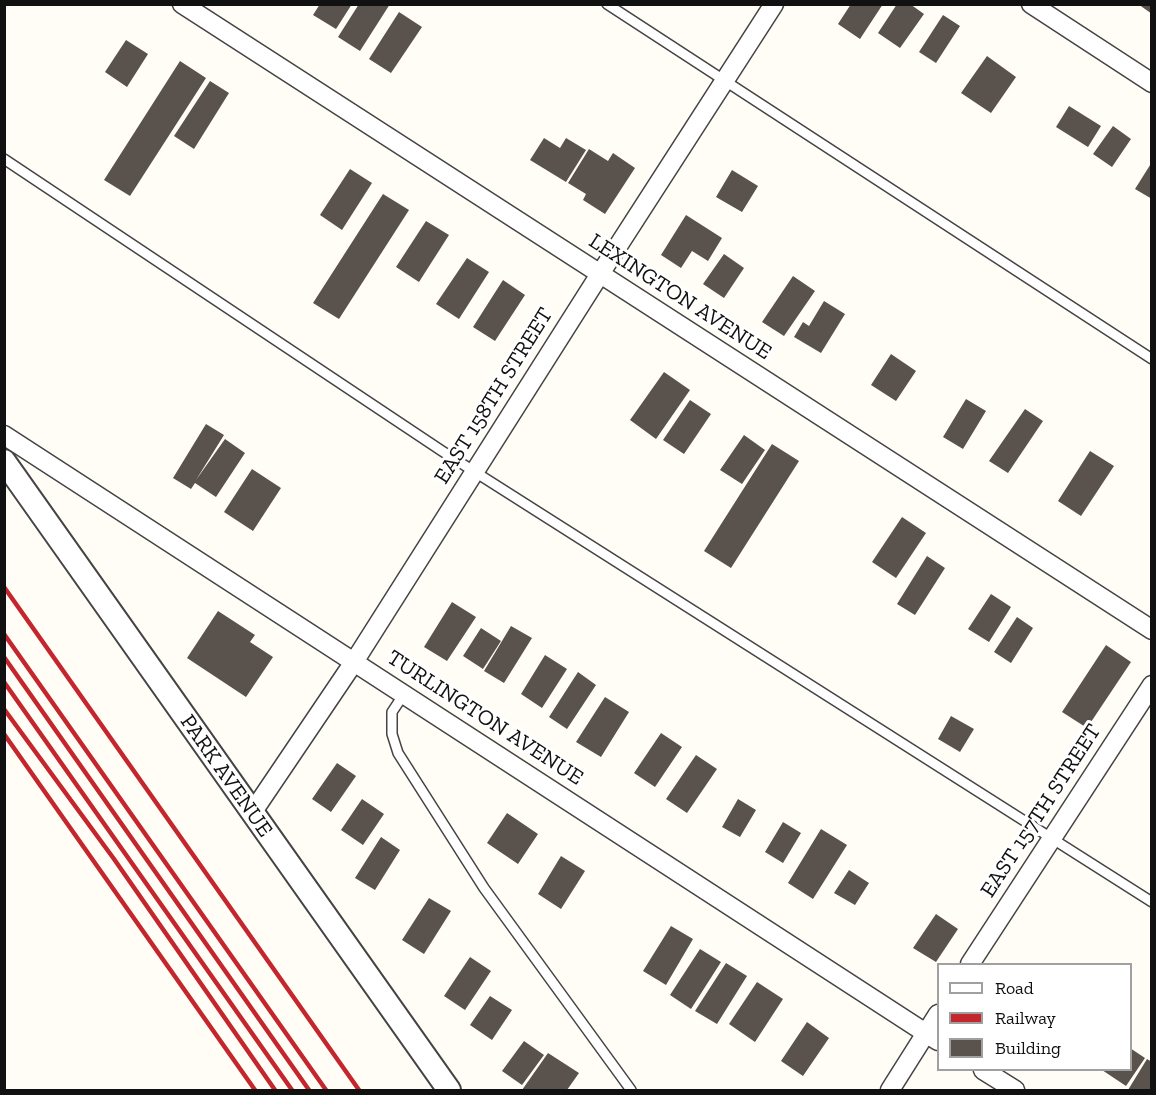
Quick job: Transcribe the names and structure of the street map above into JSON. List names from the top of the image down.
{
  "streets": {
    "street": [
      "LEXINGTON AVENUE",
      "EAST 158TH STREET",
      "TURLINGTON AVENUE",
      "PARK AVENUE",
      "EAST 157TH STREET"
    ]
  },
  "crossings": [
    ["LEXINGTON AVENUE", "EAST 158TH STREET"],
    ["EAST 158TH STREET", "TURLINGTON AVENUE"],
    ["EAST 158TH STREET", "PARK AVENUE"]
  ],
  "legend": ["Road", "Railway", "Building"]
}
